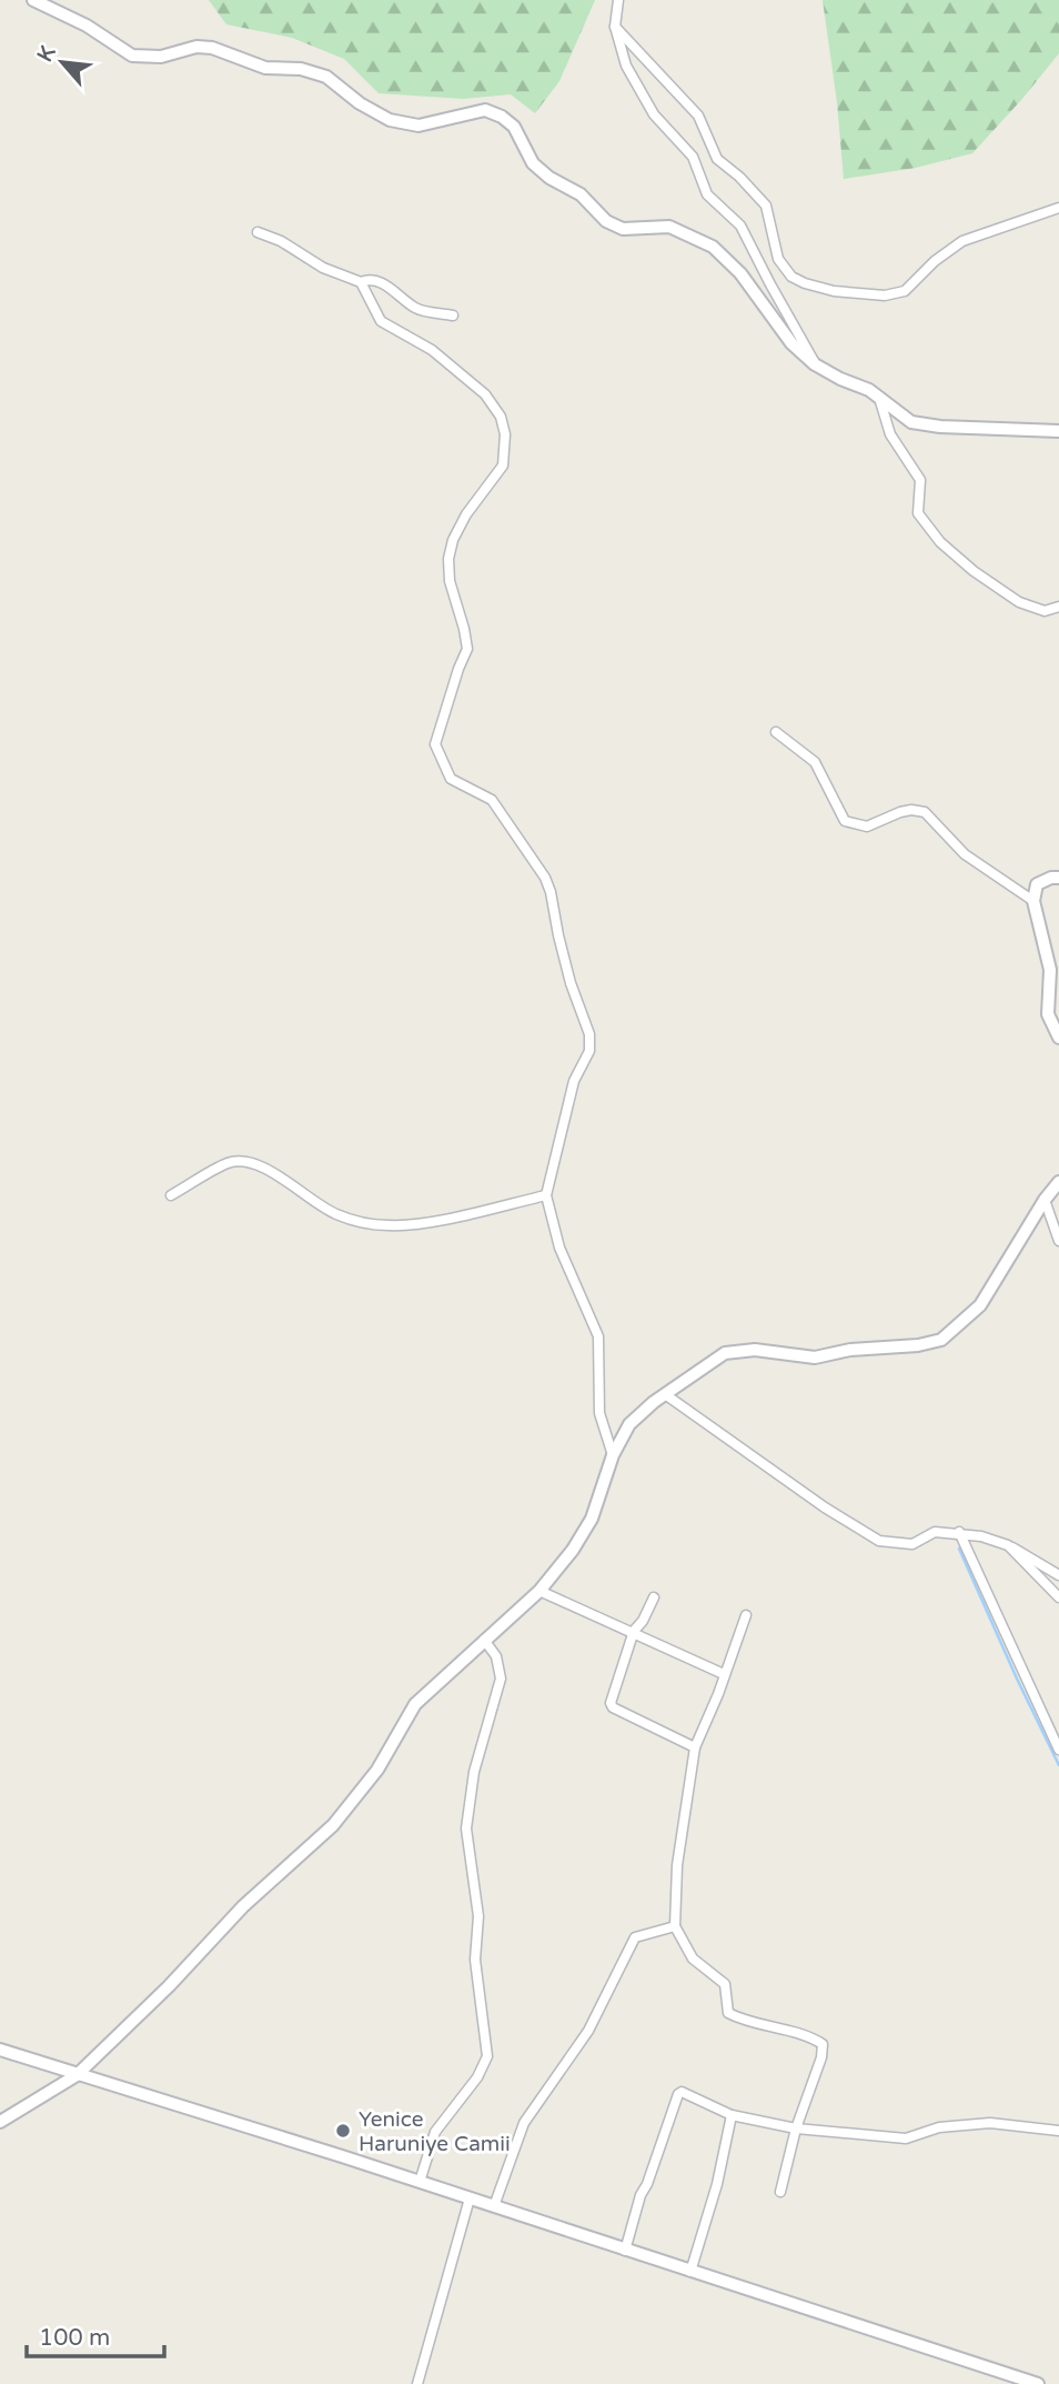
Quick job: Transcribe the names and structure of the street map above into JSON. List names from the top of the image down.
{
  "places": ["Yenice Haruniye Camii"],
  "scale_bar": "100 m",
  "north": "top left"
}
